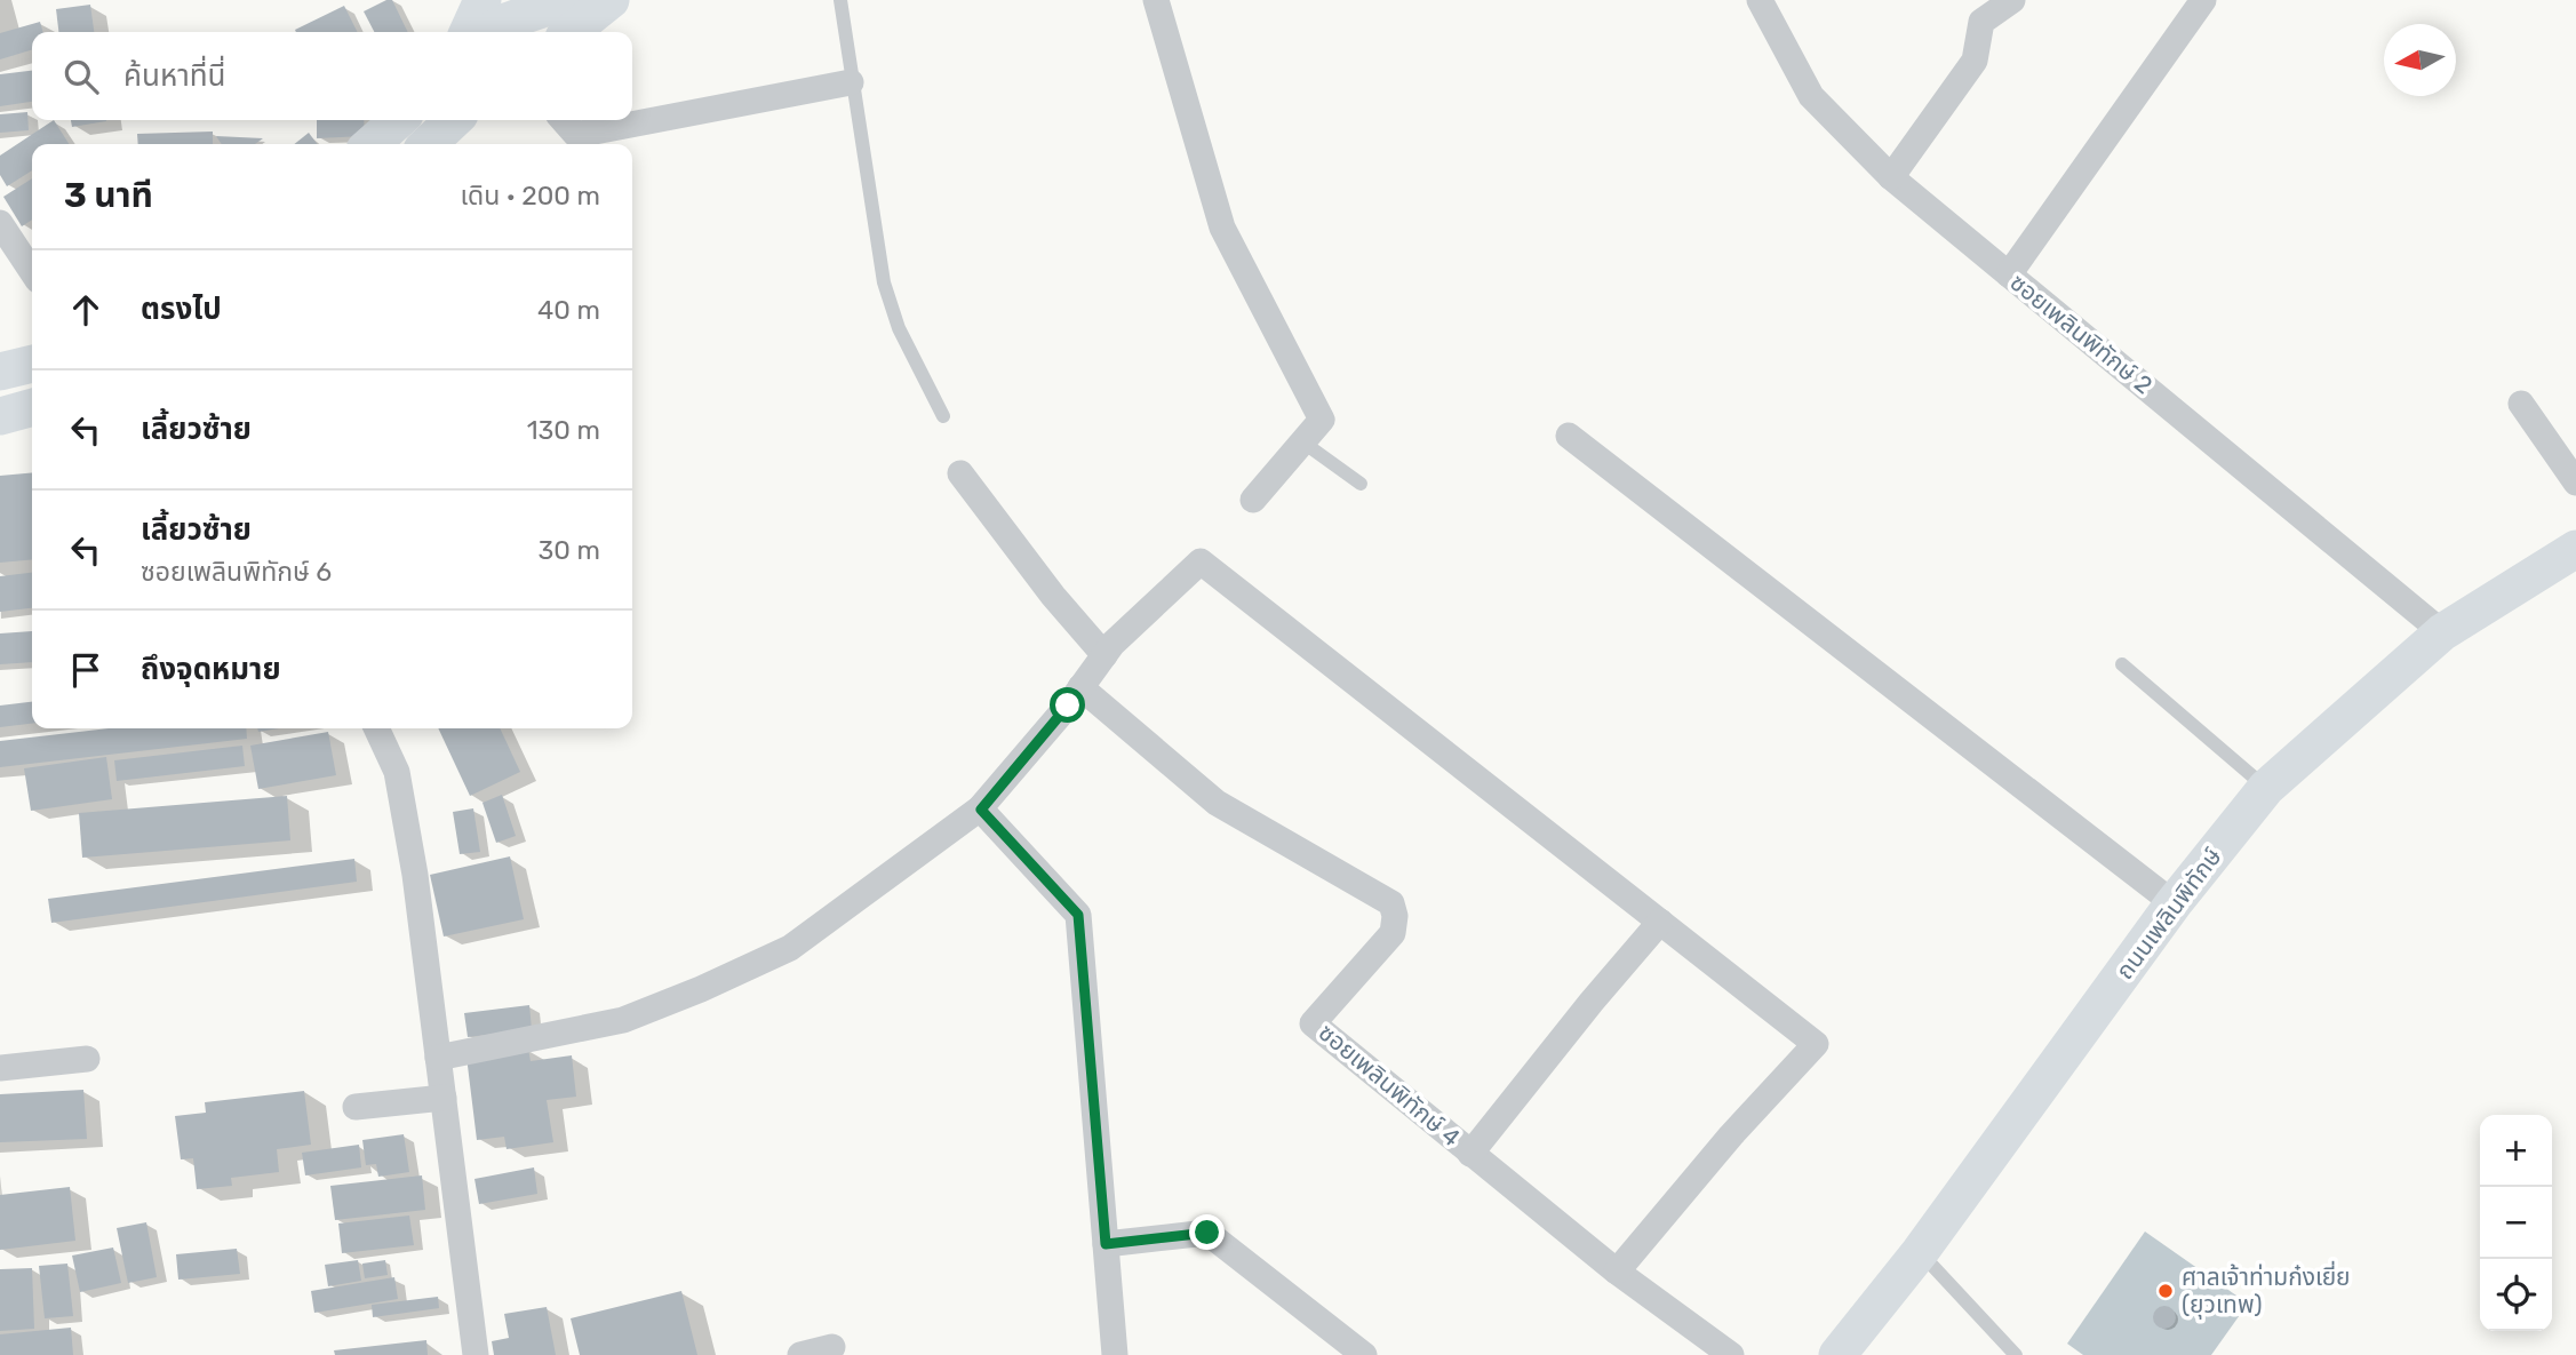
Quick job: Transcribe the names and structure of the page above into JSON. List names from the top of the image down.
{
  "streets": {
    "main road": ["ถนนเพลินพิทักษ์"],
    "street": ["ซอยเพลินพิทักษ์ 2", "ซอยเพลินพิทักษ์ 4"]
  },
  "crossings": [
    ["ซอยเพลินพิทักษ์ 2", "ถนนเพลินพิทักษ์"]
  ],
  "places": ["ศาลเจ้าท่ามก๋งเยี่ย (ยุวเทพ)"],
  "north": "left",
  "page": {
    "search": "ค้นหาที่นี่",
    "heading": ["3 นาที", "เดิน · 200 m"],
    "list": [
      ["ตรงไป", "40 m"],
      ["เลี้ยวซ้าย", "130 m"],
      ["เลี้ยวซ้าย", "ซอยเพลินพิทักษ์ 6", "30 m"],
      "ถึงจุดหมาย"
    ],
    "map_buttons": ["+", "−"]
  }
}
